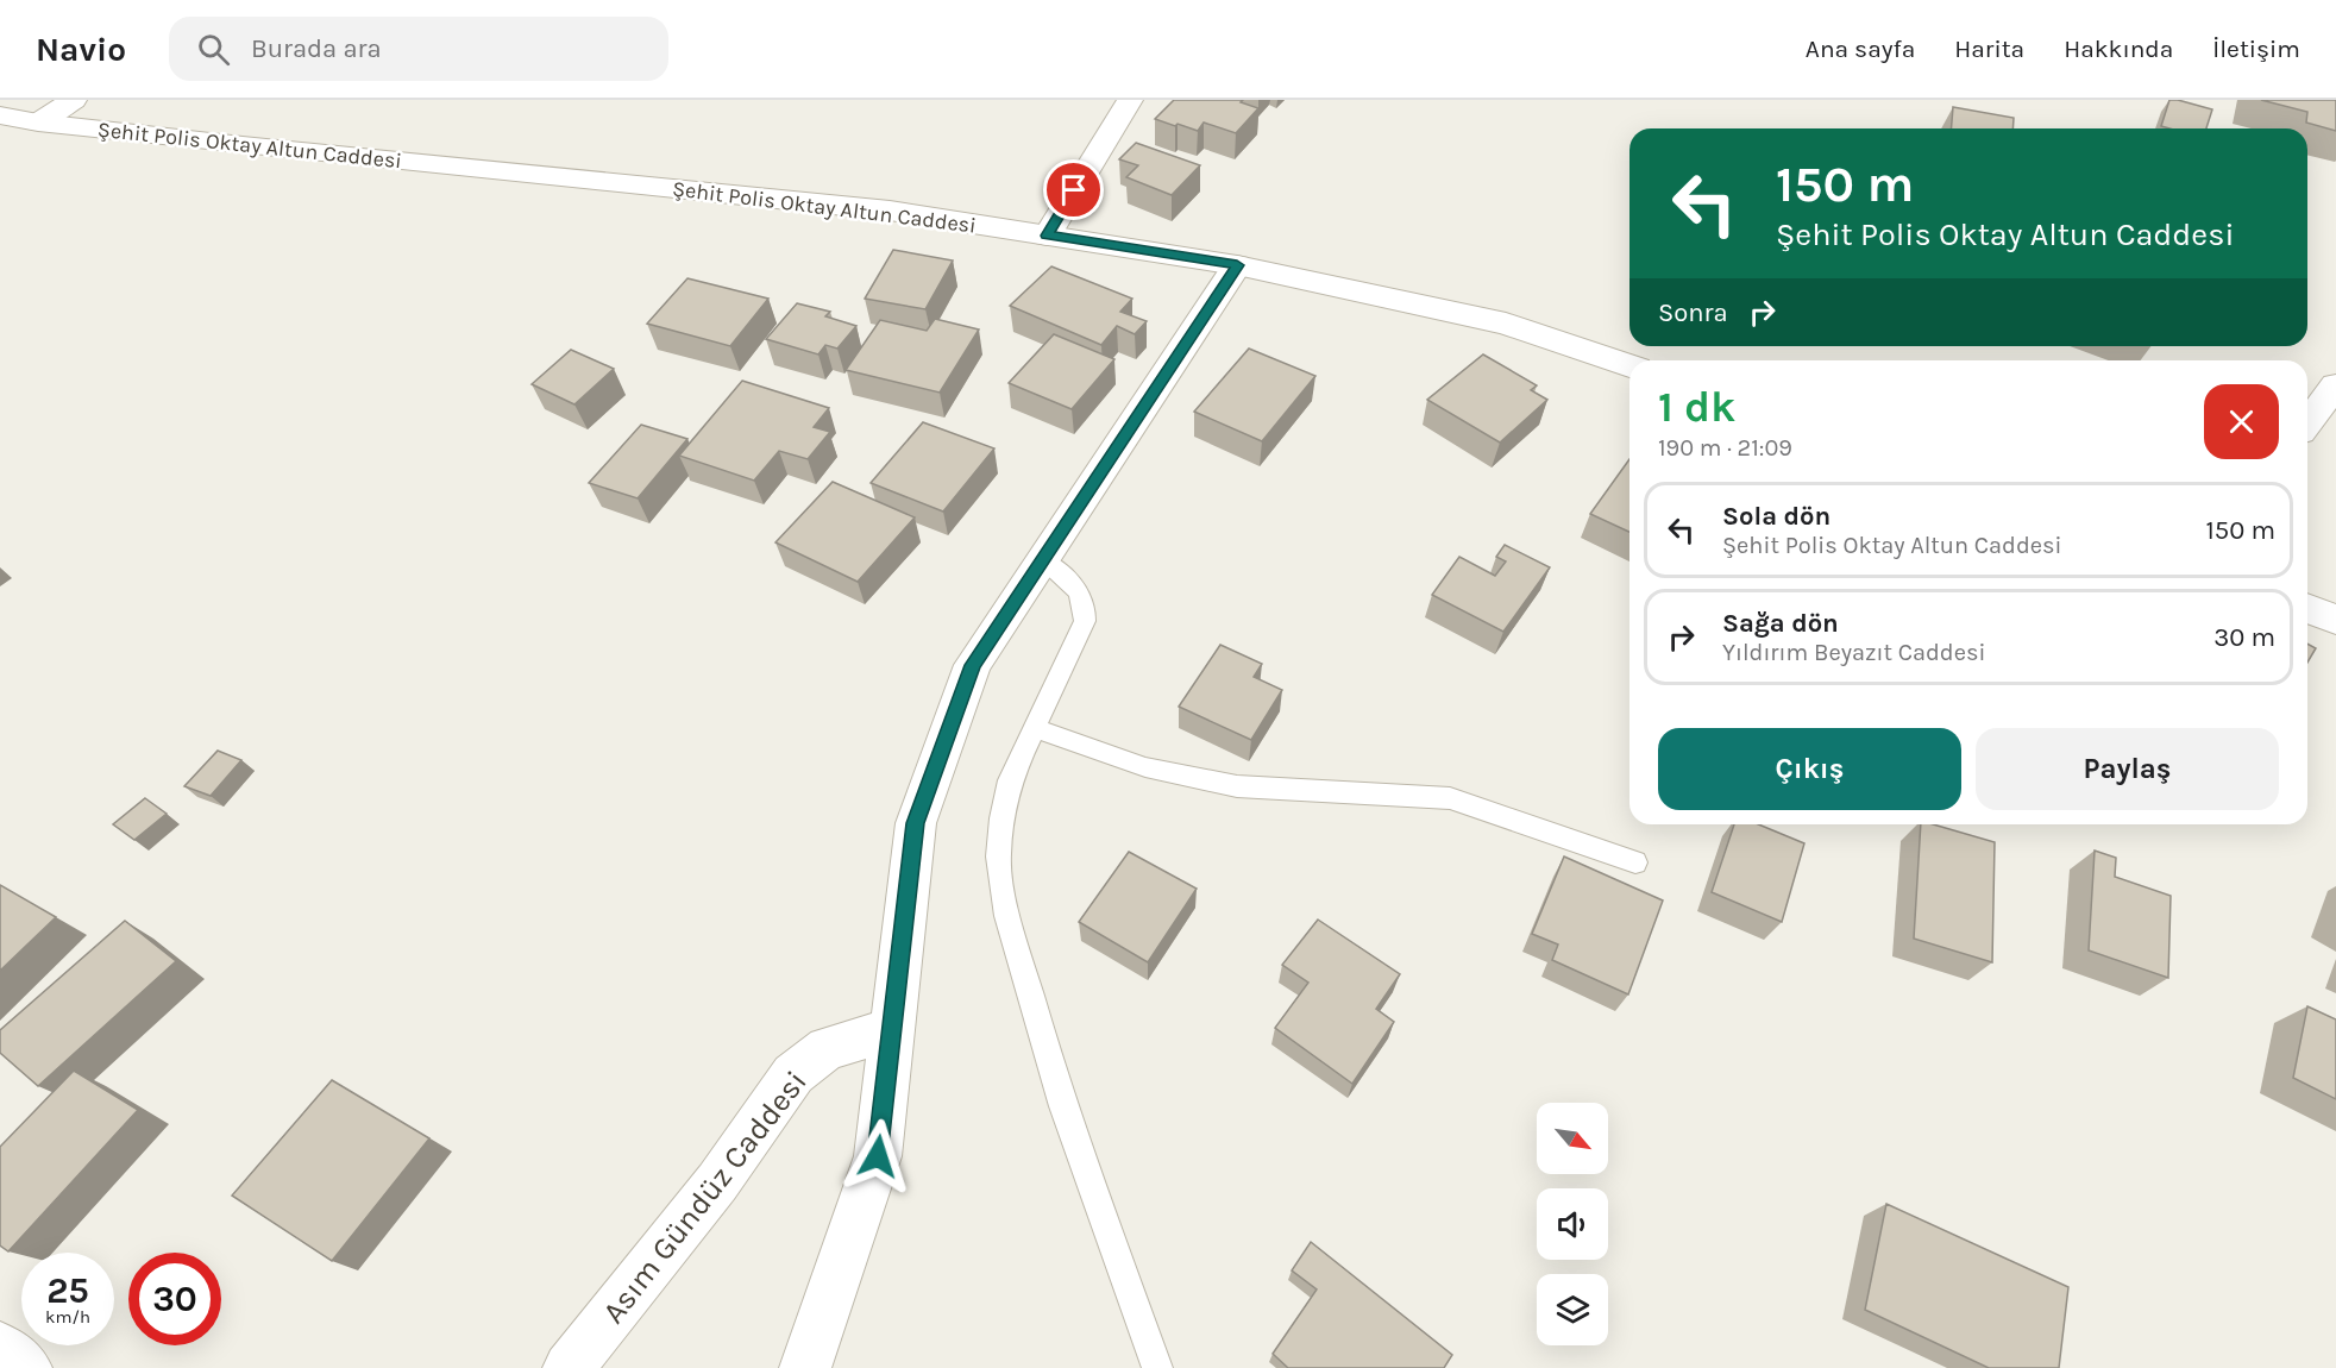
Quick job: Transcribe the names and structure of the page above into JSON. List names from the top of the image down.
{
  "streets": {
    "street": ["Şehit Polis Oktay Altun Caddesi", "Asım Gündüz Caddesi"]
  },
  "north": "bottom right",
  "page": {
    "header": "Navio",
    "search": "Burada ara",
    "nav": [
      "Ana sayfa",
      "Harita",
      "Hakkında",
      "İletişim"
    ],
    "turn": ["150 m", "Şehit Polis Oktay Altun Caddesi"],
    "then": "Sonra",
    "heading": ["1 dk", "190 m · 21:09"],
    "list": [
      {
        "name": "Sola dön",
        "note": "Şehit Polis Oktay Altun Caddesi",
        "value": "150 m"
      },
      {
        "name": "Sağa dön",
        "note": "Yıldırım Beyazıt Caddesi",
        "value": "30 m"
      }
    ],
    "buttons": ["Çıkış", "Paylaş"],
    "speed": "25 km/h",
    "limit": "30"
  }
}
